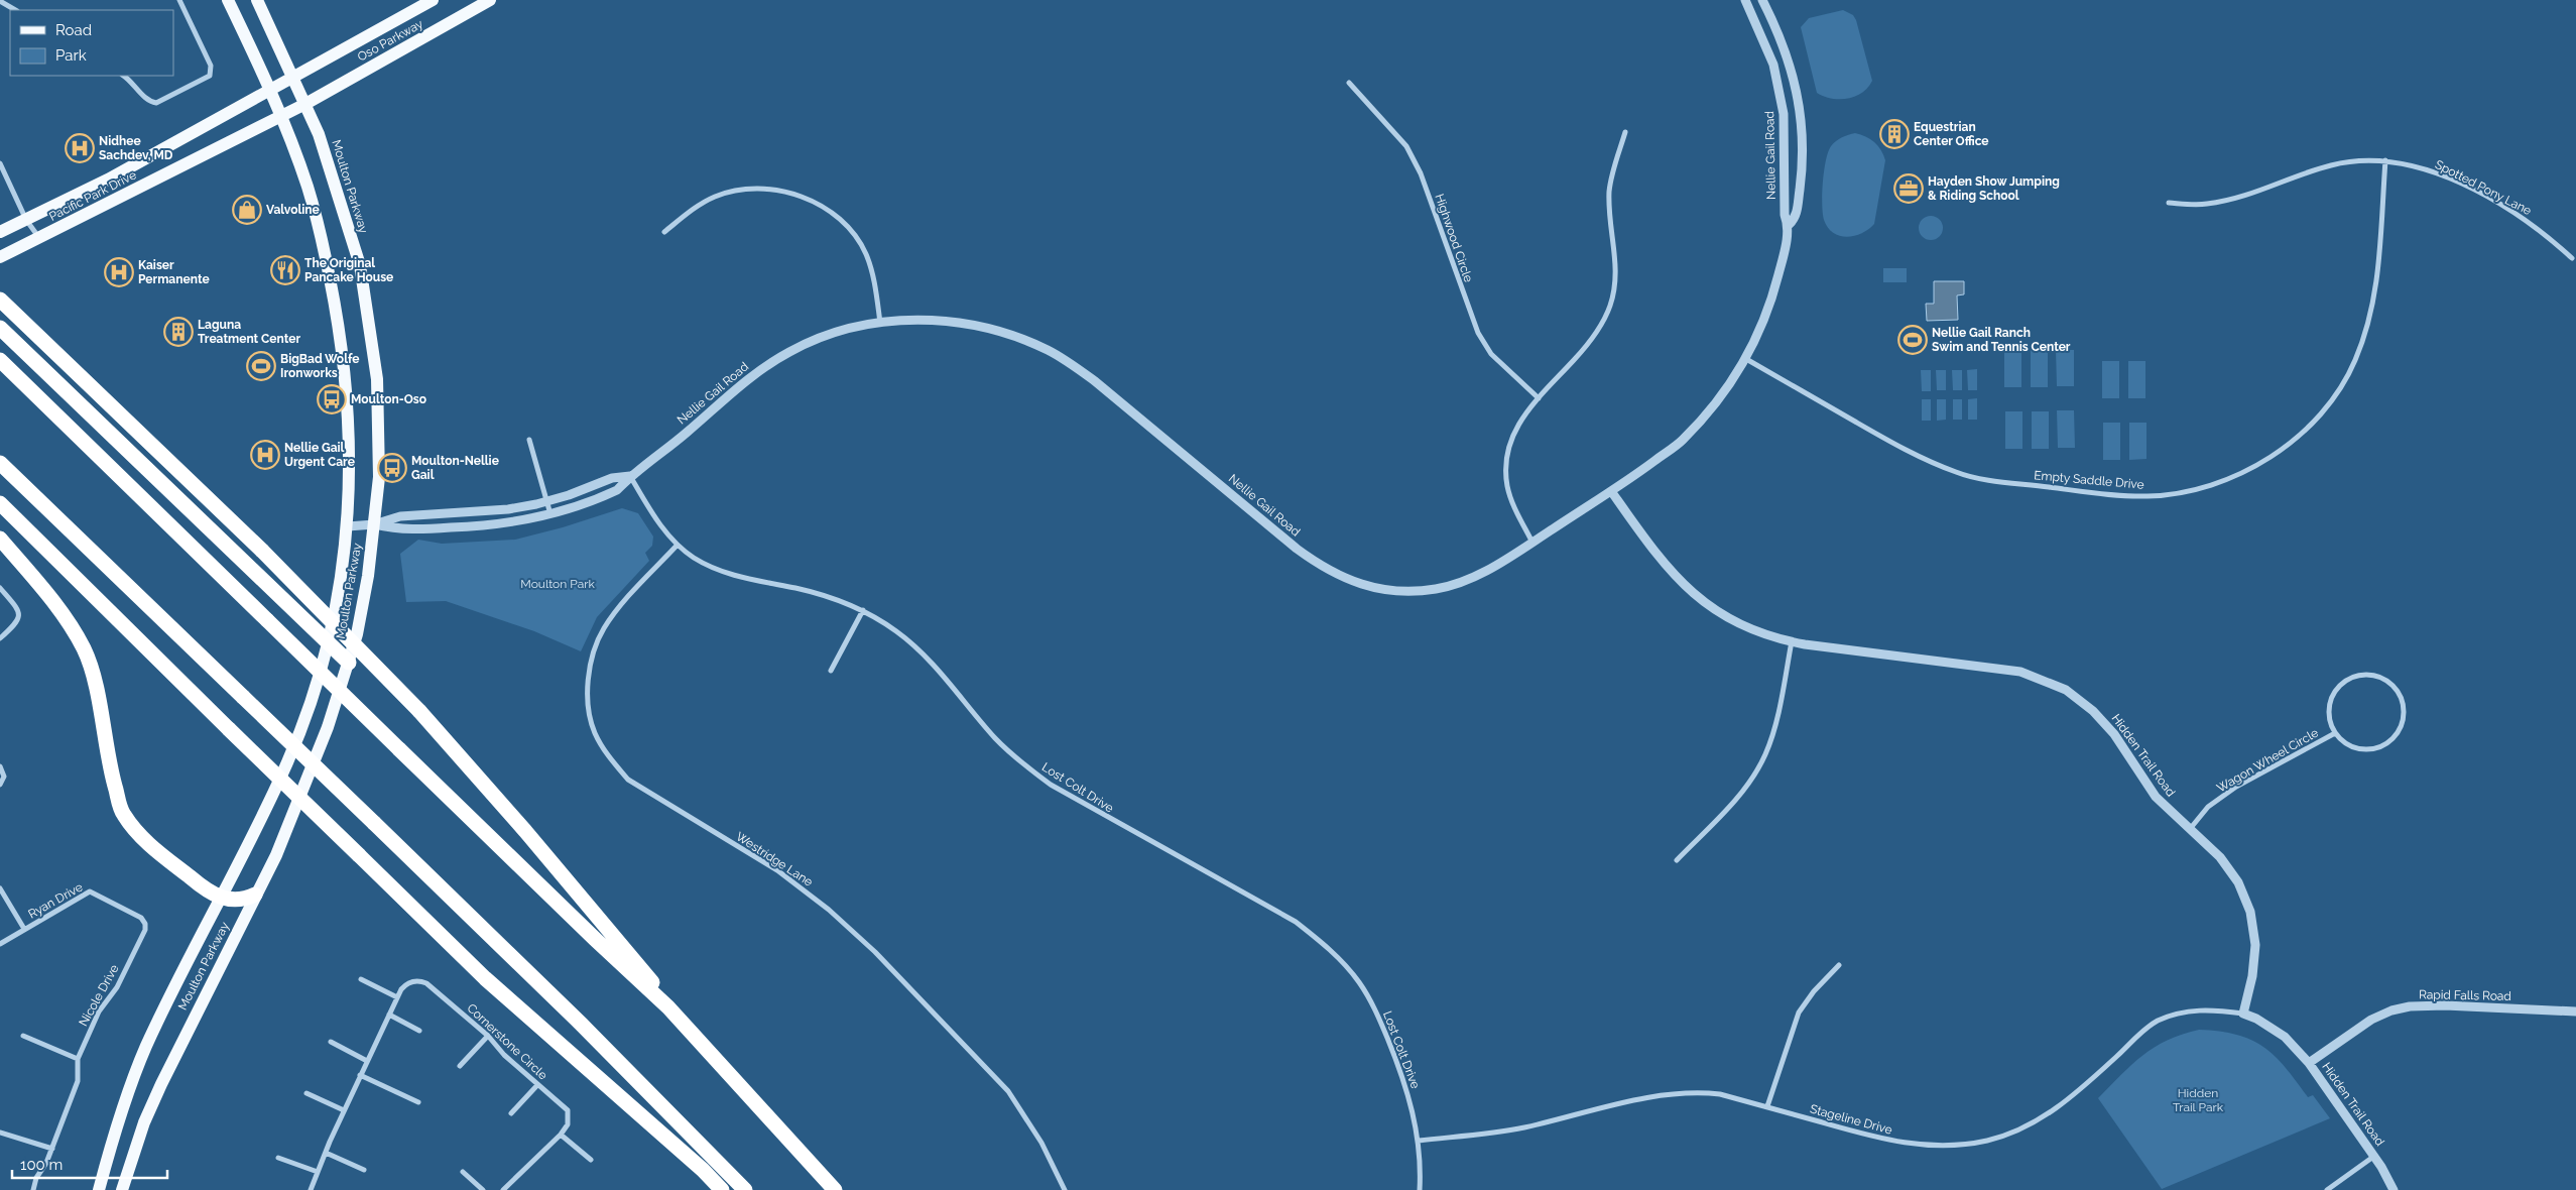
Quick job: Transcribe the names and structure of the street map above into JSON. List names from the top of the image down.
{
  "streets": {
    "main road": ["Oso Parkway", "Moulton Parkway", "Pacific Park Drive"],
    "street": [
      "Nellie Gail Road",
      "Spotted Pony Lane",
      "Highwood Circle",
      "Empty Saddle Drive",
      "Hidden Trail Road",
      "Wagon Wheel Circle",
      "Lost Colt Drive",
      "Westridge Lane",
      "Ryan Drive",
      "Nicole Drive",
      "Rapid Falls Road",
      "Cornerstone Circle",
      "Stageline Drive"
    ]
  },
  "crossings": [
    ["Oso Parkway", "Moulton Parkway"],
    ["Oso Parkway", "Pacific Park Drive"],
    ["Nellie Gail Road", "Moulton Parkway"],
    ["Nellie Gail Road", "Empty Saddle Drive"],
    ["Nellie Gail Road", "Hidden Trail Road"],
    ["Nellie Gail Road", "Lost Colt Drive"],
    ["Moulton Parkway", "Pacific Park Drive"],
    ["Spotted Pony Lane", "Empty Saddle Drive"],
    ["Hidden Trail Road", "Wagon Wheel Circle"],
    ["Hidden Trail Road", "Rapid Falls Road"],
    ["Hidden Trail Road", "Stageline Drive"],
    ["Lost Colt Drive", "Westridge Lane"],
    ["Lost Colt Drive", "Stageline Drive"],
    ["Ryan Drive", "Nicole Drive"]
  ],
  "parks": ["Moulton Park", "Hidden Trail Park"],
  "places": {
    "building": ["Equestrian Center Office", "Laguna Treatment Center"],
    "hospital": ["Nidhee Sachdev, MD", "Kaiser Permanente", "Nellie Gail Urgent Care"],
    "office": ["Hayden Show Jumping & Riding School"],
    "shop": ["Valvoline"],
    "restaurant": ["The Original Pancake House"],
    "sports": ["Nellie Gail Ranch Swim and Tennis Center", "BigBad Wolfe Ironworks"],
    "bus stop": ["Moulton-Oso", "Moulton-Nellie Gail"]
  },
  "legend": ["Road", "Park"],
  "scale_bar": "100 m"
}
